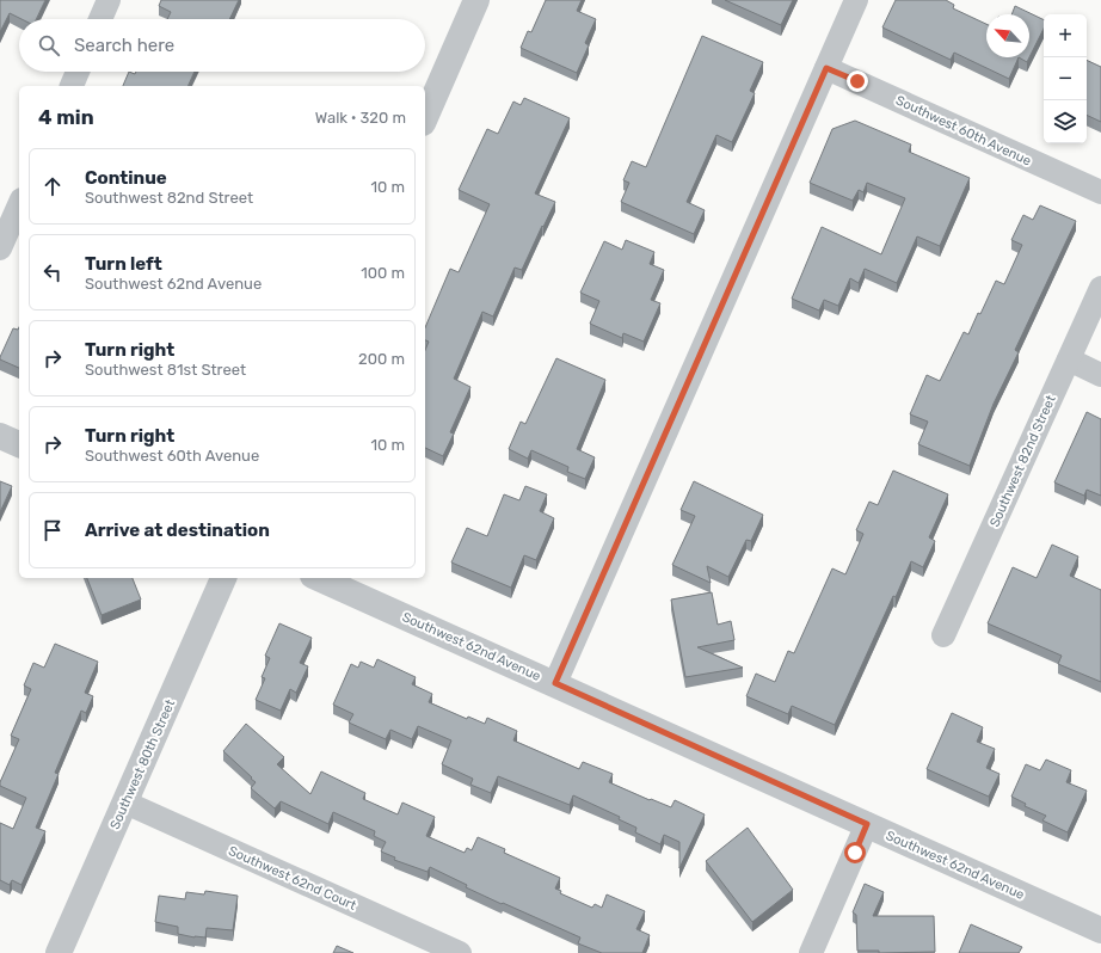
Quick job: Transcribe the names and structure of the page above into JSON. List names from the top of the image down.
{
  "streets": {
    "street": [
      "Southwest 60th Avenue",
      "Southwest 82nd Street",
      "Southwest 62nd Avenue",
      "Southwest 80th Street",
      "Southwest 62nd Court"
    ]
  },
  "crossings": [
    ["Southwest 80th Street", "Southwest 62nd Court"]
  ],
  "north": "top left",
  "page": {
    "map_buttons": ["+", "−"],
    "search": "Search here",
    "heading": ["4 min", "Walk · 320 m"],
    "list": [
      ["Continue", "Southwest 82nd Street", "10 m"],
      ["Turn left", "Southwest 62nd Avenue", "100 m"],
      ["Turn right", "Southwest 81st Street", "200 m"],
      ["Turn right", "Southwest 60th Avenue", "10 m"],
      "Arrive at destination"
    ]
  }
}
